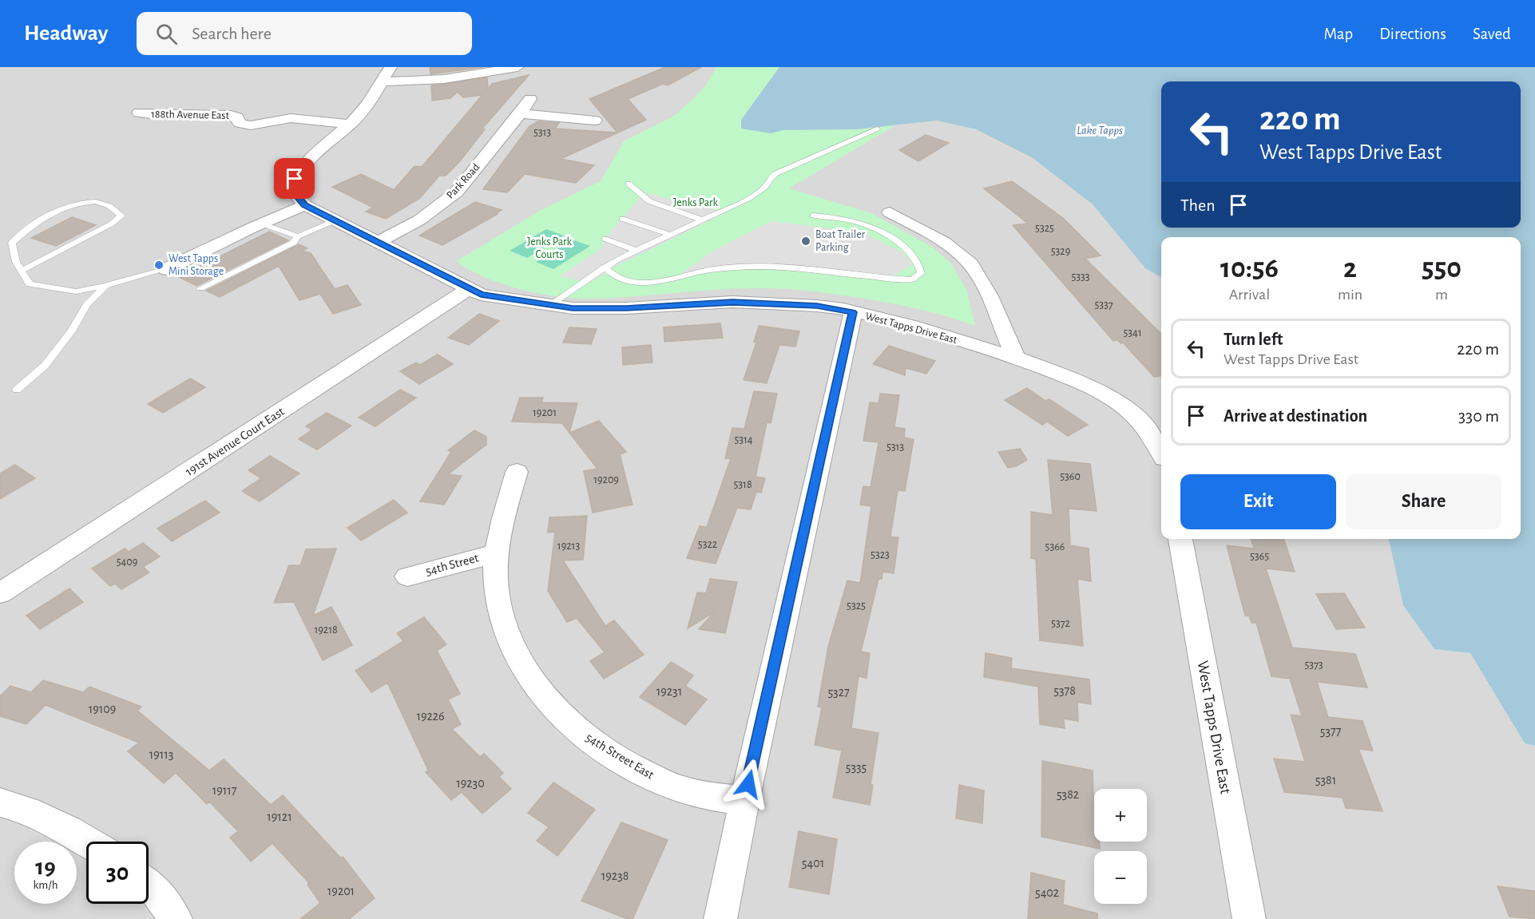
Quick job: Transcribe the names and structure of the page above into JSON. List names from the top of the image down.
{
  "streets": {
    "street": [
      "188th Avenue East",
      "Park Road",
      "West Tapps Drive East",
      "191st Avenue Court East",
      "54th Street",
      "54th Street East"
    ]
  },
  "crossings": [
    ["Park Road", "West Tapps Drive East"],
    ["West Tapps Drive East", "191st Avenue Court East"],
    ["54th Street", "54th Street East"]
  ],
  "water": ["Lake Tapps"],
  "parks": ["Jenks Park", "Jenks Park Courts"],
  "places": ["Boat Trailer Parking", "West Tapps Mini Storage"],
  "house_numbers": [
    "5313",
    "5325",
    "5329",
    "5333",
    "5337",
    "5341",
    "19201",
    "5314",
    "5313",
    "5360",
    "19209",
    "5318",
    "5322",
    "19213",
    "5366",
    "5323",
    "5365",
    "5409",
    "5325",
    "5372",
    "19218",
    "5373",
    "5378",
    "19231",
    "5327",
    "19109",
    "19226",
    "5377",
    "19113",
    "5335",
    "5381",
    "19230",
    "19117",
    "5382",
    "19121",
    "5401",
    "19238",
    "19201",
    "5402"
  ],
  "page": {
    "header": "Headway",
    "search": "Search here",
    "nav": ["Map", "Directions", "Saved"],
    "turn": ["220 m", "West Tapps Drive East"],
    "then": "Then",
    "eta": [
      "10:56",
      "Arrival",
      "2",
      "min",
      "550",
      "m"
    ],
    "list": [
      {
        "name": "Turn left",
        "note": "West Tapps Drive East",
        "value": "220 m"
      },
      {
        "name": "Arrive at destination",
        "value": "330 m"
      }
    ],
    "buttons": ["Exit", "Share"],
    "map_buttons": ["+", "−"],
    "speed": "19 km/h",
    "limit": "30"
  }
}
